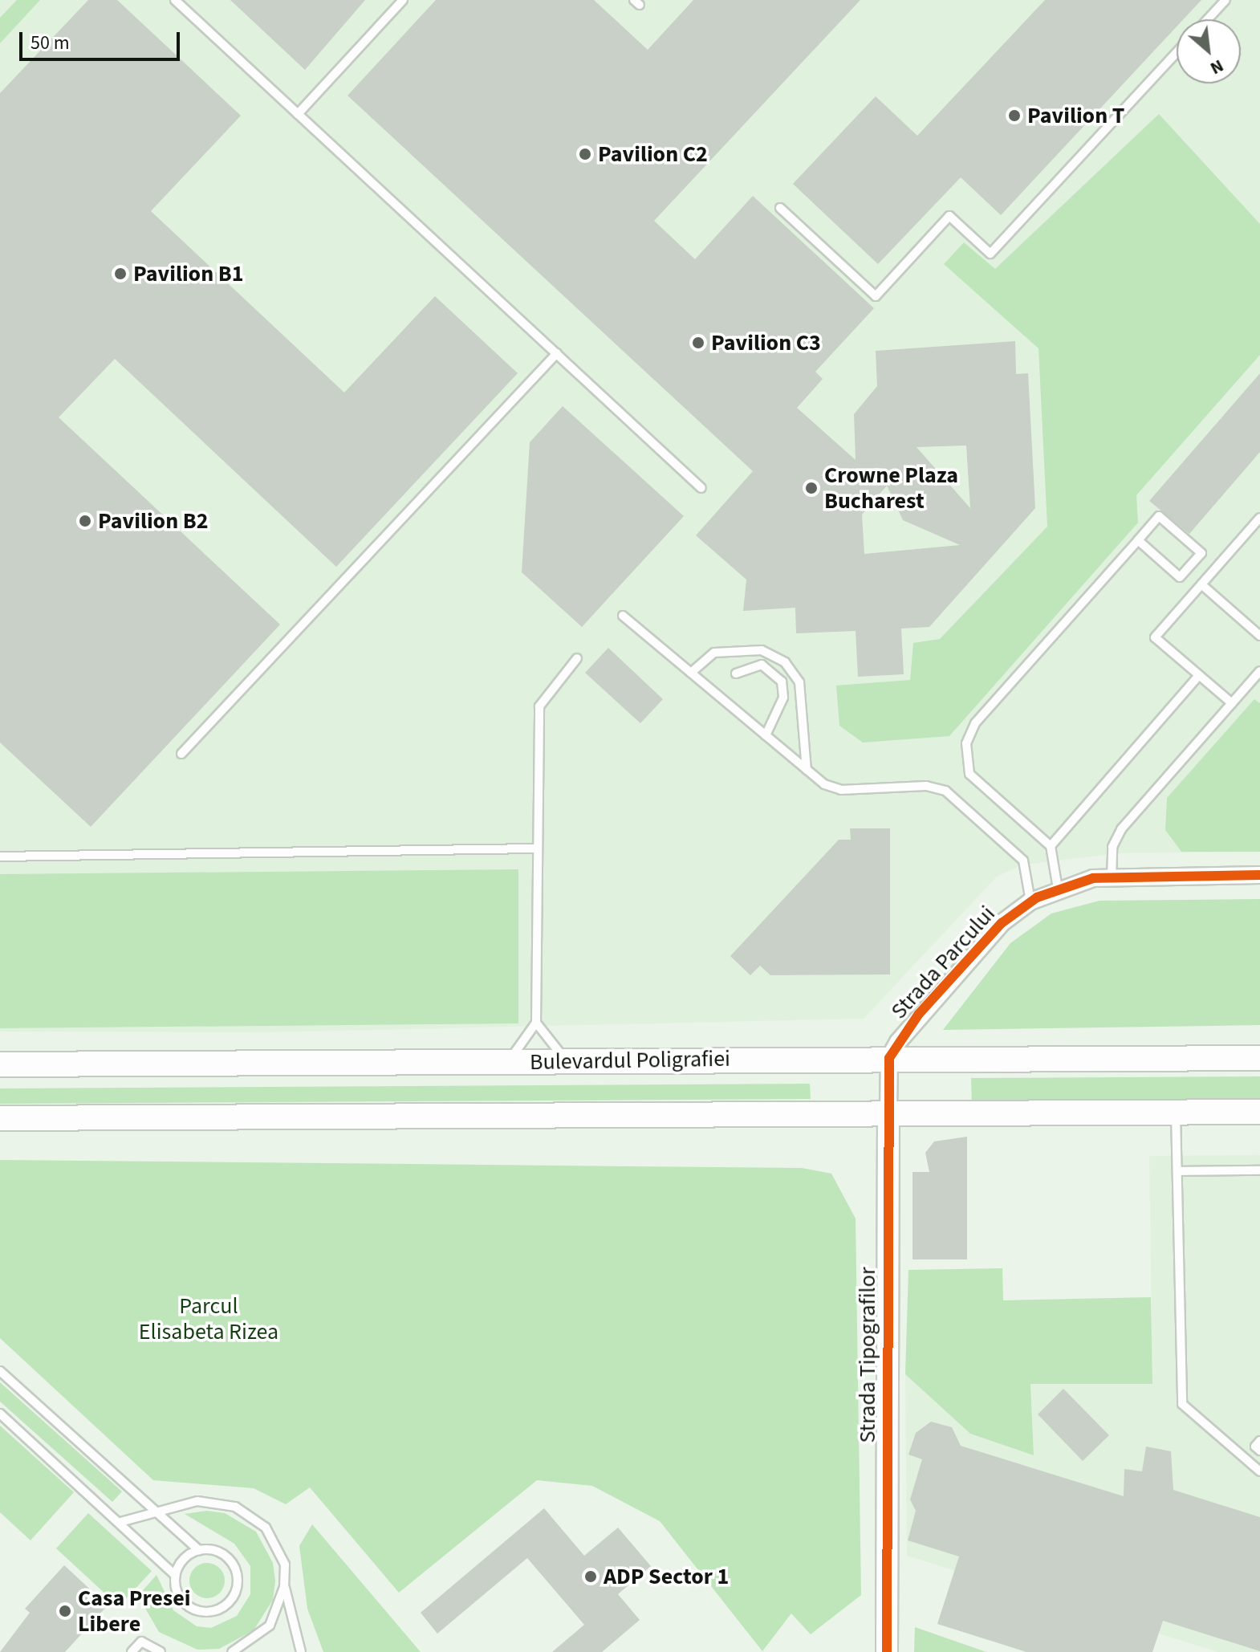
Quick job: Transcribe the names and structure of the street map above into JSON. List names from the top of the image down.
{
  "streets": {
    "main road": ["Bulevardul Poligrafiei"],
    "street": ["Strada Parcului", "Strada Tipografilor"]
  },
  "crossings": [
    ["Strada Parcului", "Bulevardul Poligrafiei"],
    ["Strada Parcului", "Strada Tipografilor"],
    ["Bulevardul Poligrafiei", "Strada Tipografilor"]
  ],
  "parks": ["Parcul Elisabeta Rizea"],
  "places": [
    "Pavilion T",
    "Pavilion C2",
    "Pavilion B1",
    "Pavilion C3",
    "Crowne Plaza Bucharest",
    "Pavilion B2",
    "ADP Sector 1",
    "Casa Presei Libere"
  ],
  "scale_bar": "50 m",
  "north": "bottom right"
}
